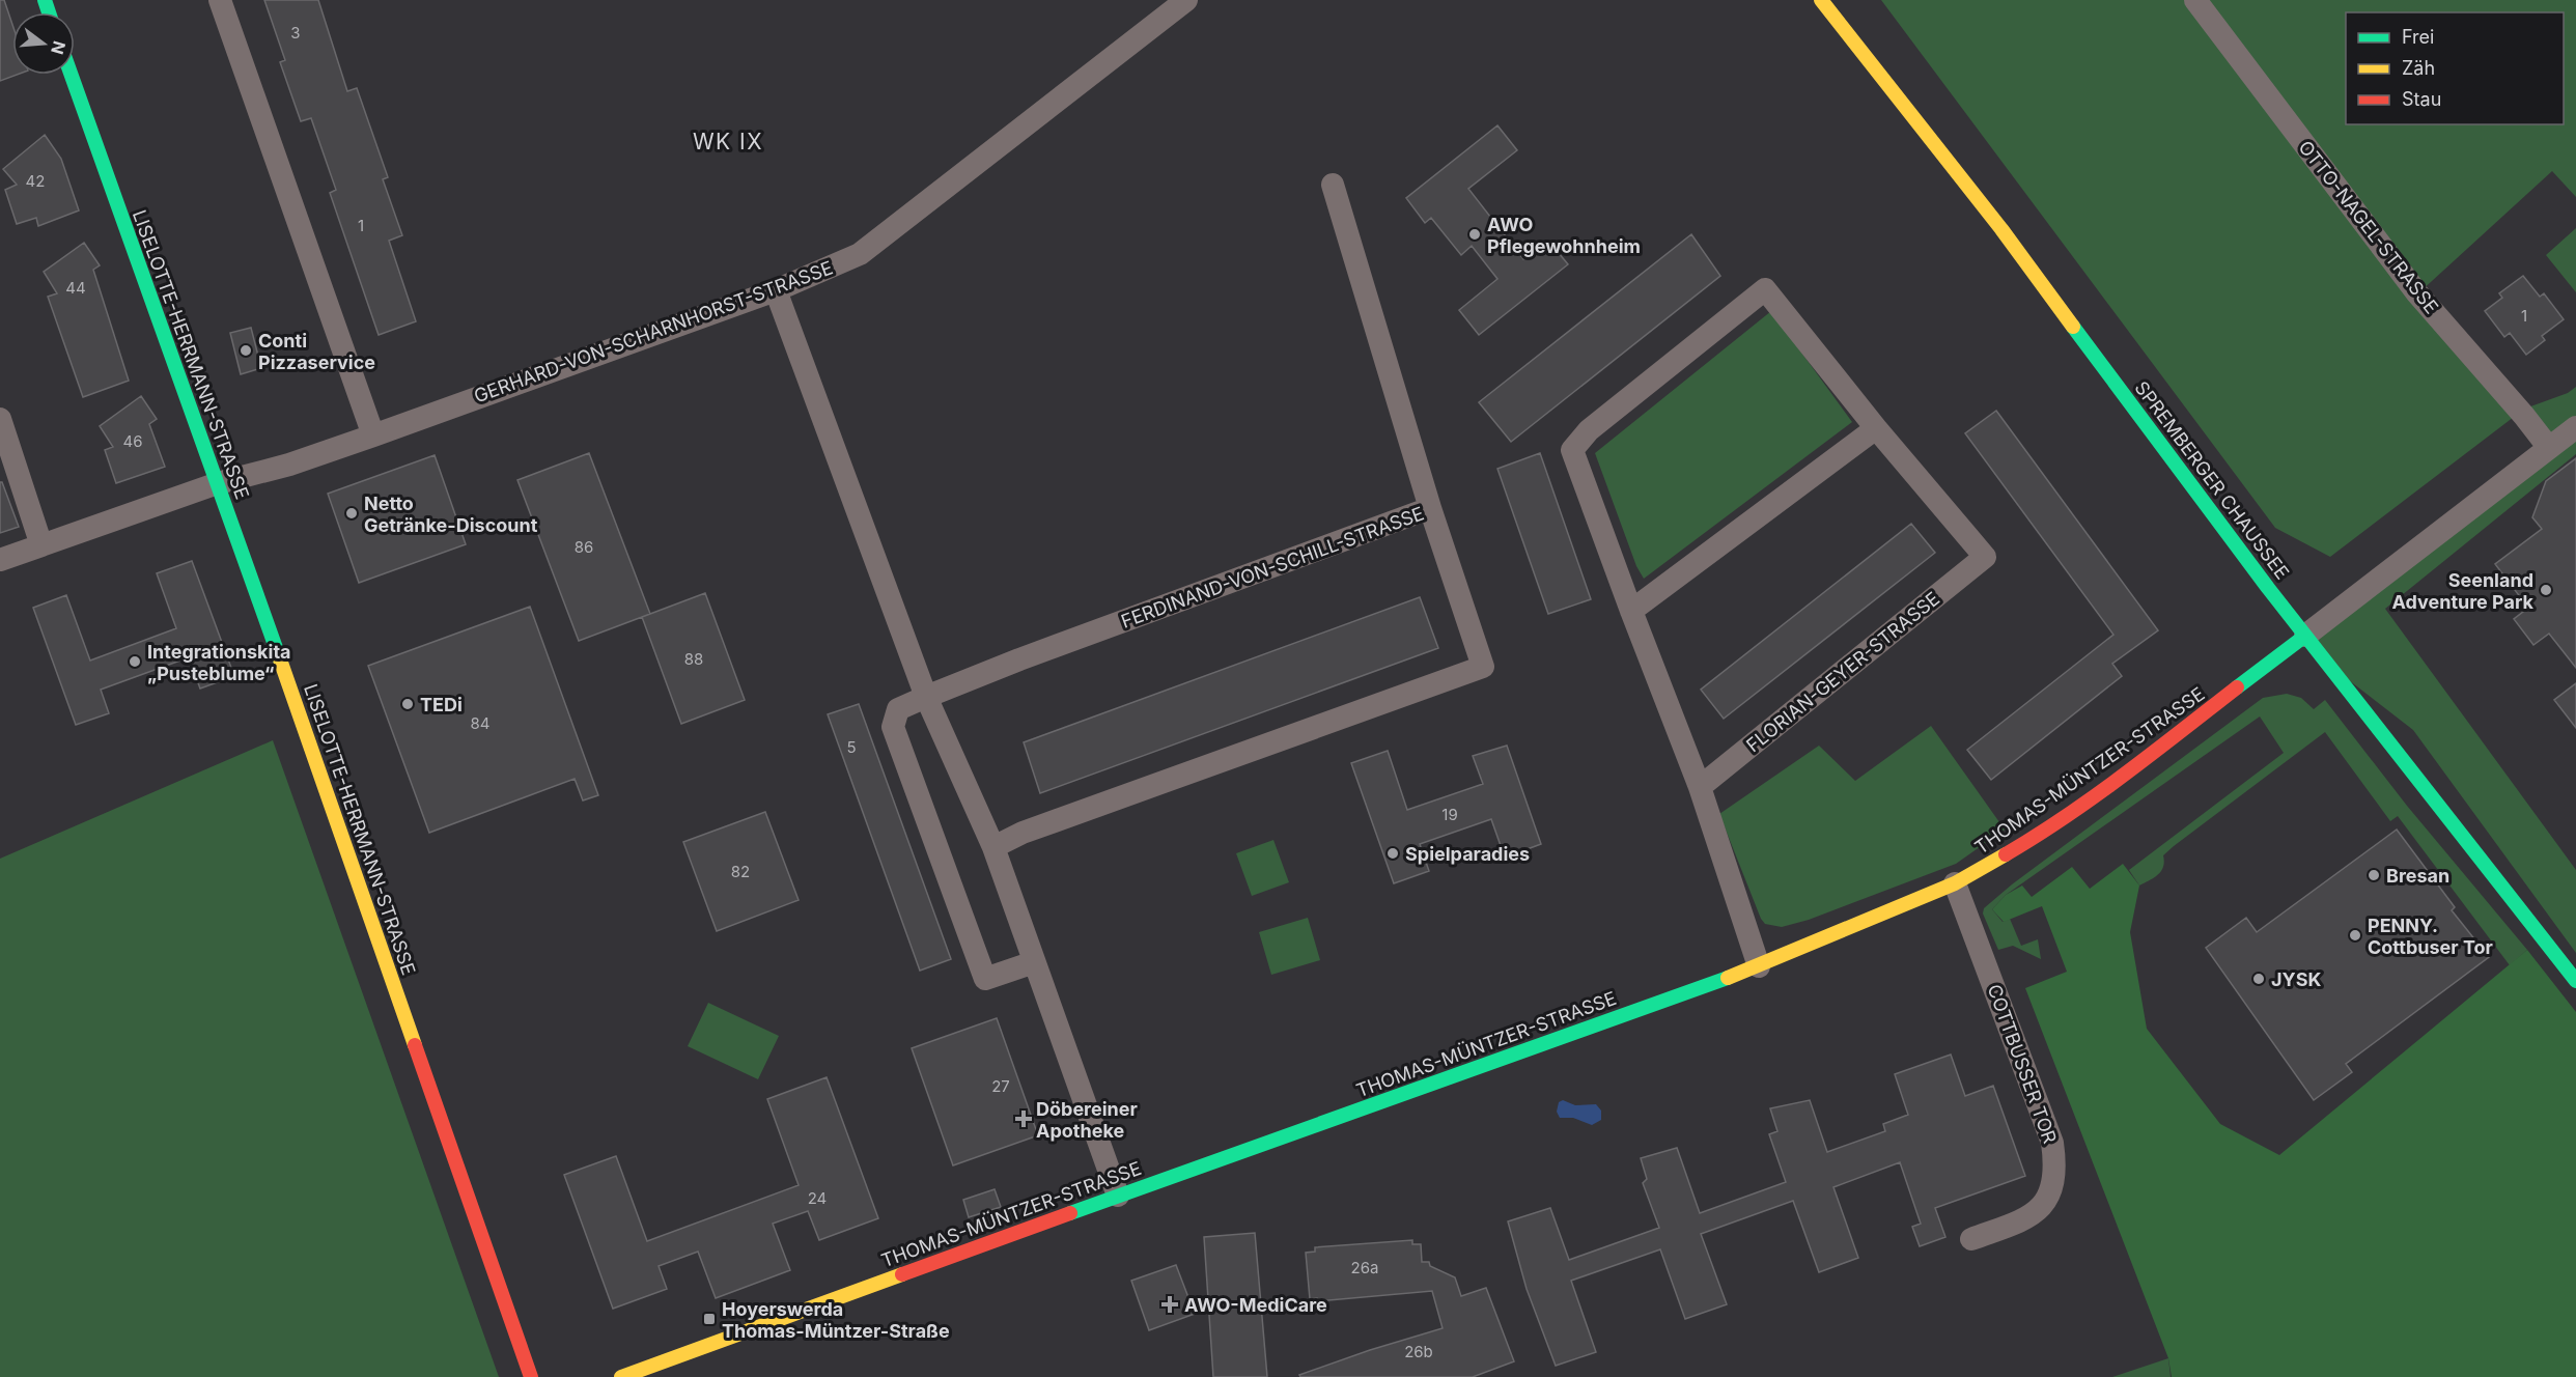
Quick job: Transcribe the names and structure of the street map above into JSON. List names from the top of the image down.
{
  "streets": {
    "street": [
      "OTTO-NAGEL-STRASSE",
      "GERHARD-VON-SCHARNHORST-STRASSE",
      "LISELOTTE-HERRMANN-STRASSE",
      "SPREMBERGER CHAUSSEE",
      "FERDINAND-VON-SCHILL-STRASSE",
      "FLORIAN-GEYER-STRASSE",
      "THOMAS-MÜNTZER-STRASSE",
      "COTTBUSSER TOR"
    ]
  },
  "crossings": [
    ["GERHARD-VON-SCHARNHORST-STRASSE", "LISELOTTE-HERRMANN-STRASSE"],
    ["SPREMBERGER CHAUSSEE", "THOMAS-MÜNTZER-STRASSE"],
    ["THOMAS-MÜNTZER-STRASSE", "COTTBUSSER TOR"]
  ],
  "districts": ["WK IX"],
  "places": {
    "other": [
      "AWO Pflegewohnheim",
      "Conti Pizzaservice",
      "Netto Getränke-Discount",
      "Seenland Adventure Park",
      "Integrationskita „Pusteblume“",
      "TEDi",
      "Spielparadies",
      "Bresan",
      "PENNY. Cottbuser Tor",
      "JYSK"
    ],
    "health": ["Döbereiner Apotheke", "AWO-MediCare"],
    "transit": ["Hoyerswerda Thomas-Müntzer-Straße"]
  },
  "house_numbers": [
    "3",
    "42",
    "1",
    "44",
    "1",
    "46",
    "86",
    "88",
    "84",
    "5",
    "19",
    "82",
    "27",
    "24",
    "26a",
    "26b"
  ],
  "legend": ["Frei", "Zäh", "Stau"],
  "north": "right"
}
